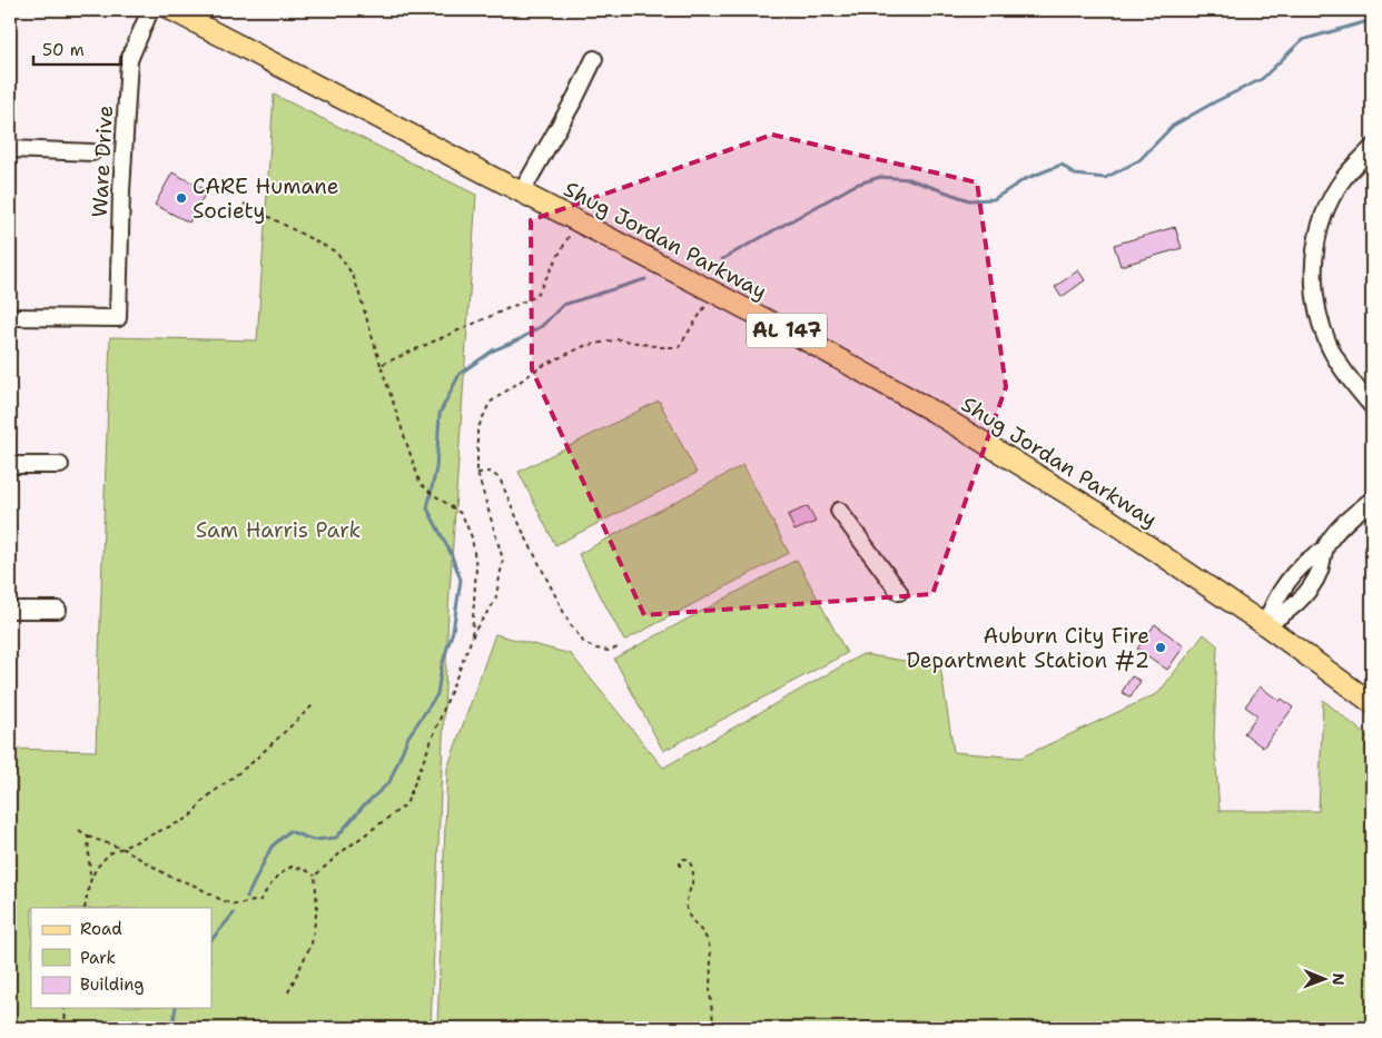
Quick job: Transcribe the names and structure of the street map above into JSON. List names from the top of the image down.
{
  "streets": {
    "main road": ["Shug Jordan Parkway", "AL 147"],
    "street": ["Ware Drive"]
  },
  "parks": ["Sam Harris Park"],
  "places": ["CARE Humane Society", "Auburn City Fire Department Station #2"],
  "legend": ["Road", "Park", "Building"],
  "scale_bar": "50 m",
  "north": "right"
}
